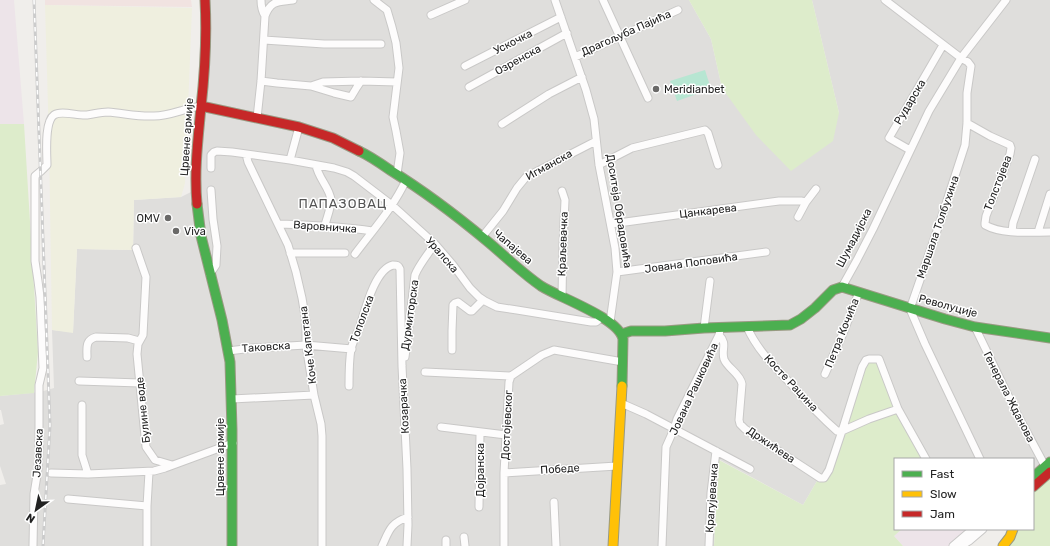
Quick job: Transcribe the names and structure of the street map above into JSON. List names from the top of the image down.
{
  "streets": {
    "street": [
      "Драгољуба Пајића",
      "Ускочка",
      "Озренска",
      "Рударска",
      "Црвене армије",
      "Игманска",
      "Толстојева",
      "Доситеја Обрадовића",
      "Цанкарева",
      "Варовничка",
      "Маршала Толбухина",
      "Шумадијска",
      "Краљевачка",
      "Чапајева",
      "Уралска",
      "Јована Поповића",
      "Револуције",
      "Дурмиторска",
      "Тополска",
      "Петра Кочића",
      "Коче Капетана",
      "Таковска",
      "Косте Рацина",
      "Јована Рашковића",
      "Генерала Жданова",
      "Козарачка",
      "Булине воде",
      "Достојевског",
      "Држићева",
      "Језавска",
      "Победе",
      "Дојранска",
      "Крагујевачка"
    ]
  },
  "crossings": [
    ["Драгољуба Пајића", "Доситеја Обрадовића"],
    ["Ускочка", "Доситеја Обрадовића"],
    ["Озренска", "Доситеја Обрадовића"],
    ["Рударска", "Шумадијска"],
    ["Црвене армије", "Чапајева"],
    ["Црвене армије", "Таковска"],
    ["Црвене армије", "Језавска"],
    ["Игманска", "Доситеја Обрадовића"],
    ["Игманска", "Чапајева"],
    ["Толстојева", "Маршала Толбухина"],
    ["Доситеја Обрадовића", "Цанкарева"],
    ["Доситеја Обрадовића", "Чапајева"],
    ["Доситеја Обрадовића", "Јована Поповића"],
    ["Варовничка", "Коче Капетана"],
    ["Маршала Толбухина", "Шумадијска"],
    ["Маршала Толбухина", "Револуције"],
    ["Шумадијска", "Револуције"],
    ["Шумадијска", "Косте Рацина"],
    ["Шумадијска", "Јована Рашковића"],
    ["Шумадијска", "Држићева"],
    ["Краљевачка", "Чапајева"],
    ["Чапајева", "Уралска"],
    ["Чапајева", "Језавска"],
    ["Уралска", "Дурмиторска"],
    ["Уралска", "Коче Капетана"],
    ["Револуције", "Петра Кочића"],
    ["Револуције", "Генерала Жданова"],
    ["Дурмиторска", "Козарачка"],
    ["Тополска", "Таковска"],
    ["Тополска", "Козарачка"],
    ["Коче Капетана", "Таковска"],
    ["Косте Рацина", "Држићева"],
    ["Јована Рашковића", "Држићева"],
    ["Јована Рашковића", "Крагујевачка"],
    ["Достојевског", "Победе"]
  ],
  "districts": ["ПАПАЗОВАЦ"],
  "places": ["Meridianbet", "OMV", "Viva"],
  "legend": ["Fast", "Slow", "Jam"],
  "north": "bottom left"
}
